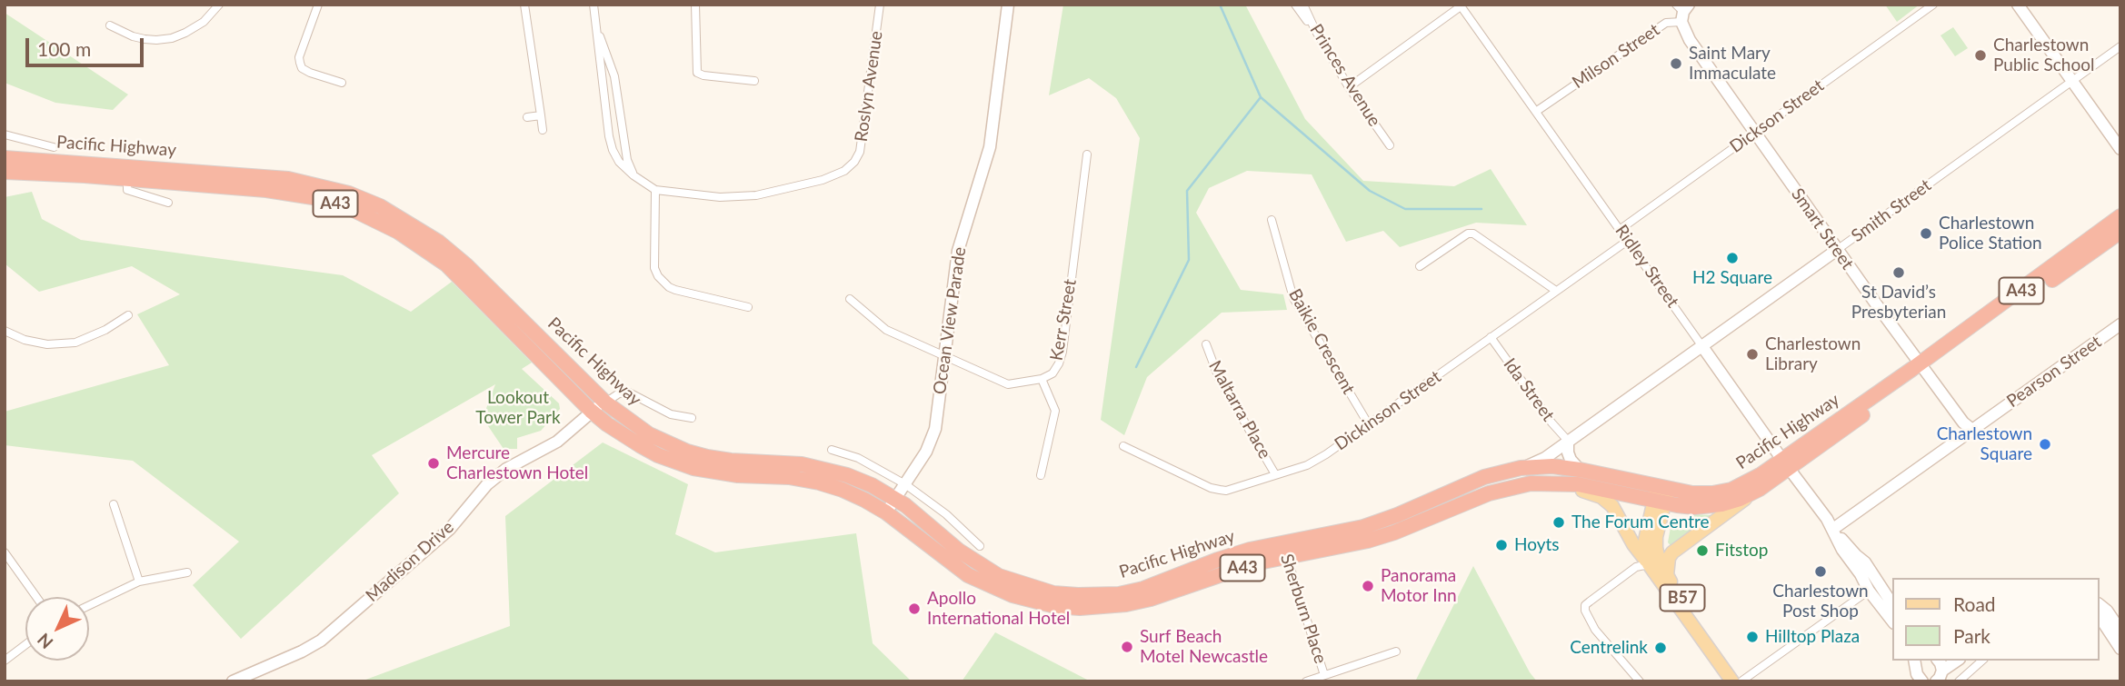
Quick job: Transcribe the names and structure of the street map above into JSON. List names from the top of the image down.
{
  "streets": {
    "highway": ["Pacific Highway", "A43"],
    "main road": ["B57"],
    "street": [
      "Milson Street",
      "Princes Avenue",
      "Roslyn Avenue",
      "Dickson Street",
      "Smith Street",
      "Smart Street",
      "Ridley Street",
      "Kerr Street",
      "Ocean View Parade",
      "Baikie Crescent",
      "Pearson Street",
      "Ida Street",
      "Maltarra Place",
      "Dickinson Street",
      "Madison Drive",
      "Sherburn Place"
    ]
  },
  "crossings": [
    ["Milson Street", "Smart Street"],
    ["Milson Street", "Ridley Street"],
    ["Dickson Street", "Smart Street"],
    ["Dickson Street", "Ridley Street"],
    ["Pacific Highway", "Smith Street"],
    ["Pacific Highway", "Smart Street"],
    ["Pacific Highway", "Ridley Street"],
    ["Pacific Highway", "Ocean View Parade"],
    ["Pacific Highway", "Madison Drive"],
    ["Pacific Highway", "B57"],
    ["Pacific Highway", "Sherburn Place"],
    ["Smith Street", "Smart Street"],
    ["Smith Street", "Ridley Street"],
    ["Smith Street", "Ida Street"],
    ["Smart Street", "Pearson Street"],
    ["Ridley Street", "Pearson Street"],
    ["Ridley Street", "Dickinson Street"],
    ["Kerr Street", "Ocean View Parade"],
    ["Baikie Crescent", "Dickinson Street"],
    ["Ida Street", "Dickinson Street"],
    ["Maltarra Place", "Dickinson Street"]
  ],
  "parks": ["Lookout Tower Park"],
  "places": [
    "Charlestown Public School",
    "Saint Mary Immaculate",
    "Charlestown Police Station",
    "H2 Square",
    "St David’s Presbyterian",
    "Charlestown Library",
    "Charlestown Square",
    "Mercure Charlestown Hotel",
    "The Forum Centre",
    "Hoyts",
    "Fitstop",
    "Charlestown Post Shop",
    "Panorama Motor Inn",
    "Apollo International Hotel",
    "Hilltop Plaza",
    "Surf Beach Motel Newcastle",
    "Centrelink"
  ],
  "legend": ["Road", "Park"],
  "scale_bar": "100 m",
  "north": "bottom left"
}
